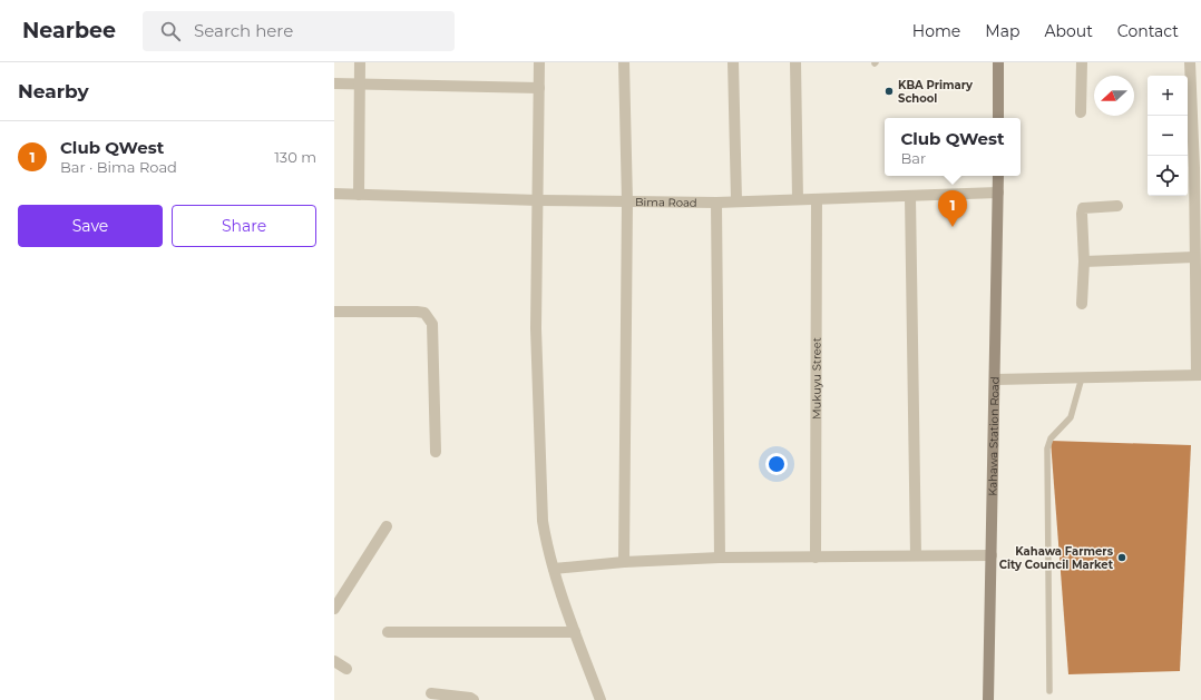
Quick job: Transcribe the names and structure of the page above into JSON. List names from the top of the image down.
{
  "streets": {
    "street": ["Bima Road", "Mukuyu Street", "Kahawa Station Road"]
  },
  "crossings": [
    ["Bima Road", "Mukuyu Street"],
    ["Bima Road", "Kahawa Station Road"]
  ],
  "places": ["KBA Primary School", "Kahawa Farmers City Council Market"],
  "north": "left",
  "page": {
    "header": "Nearbee",
    "search": "Search here",
    "nav": [
      "Home",
      "Map",
      "About",
      "Contact"
    ],
    "heading": "Nearby",
    "map_buttons": ["+", "−"],
    "popup": ["Club QWest", "Bar"],
    "list": [
      {
        "mark": "1",
        "name": "Club QWest",
        "note": "Bar · Bima Road",
        "value": "130 m"
      }
    ],
    "pins": "1",
    "buttons": ["Save", "Share"]
  }
}
